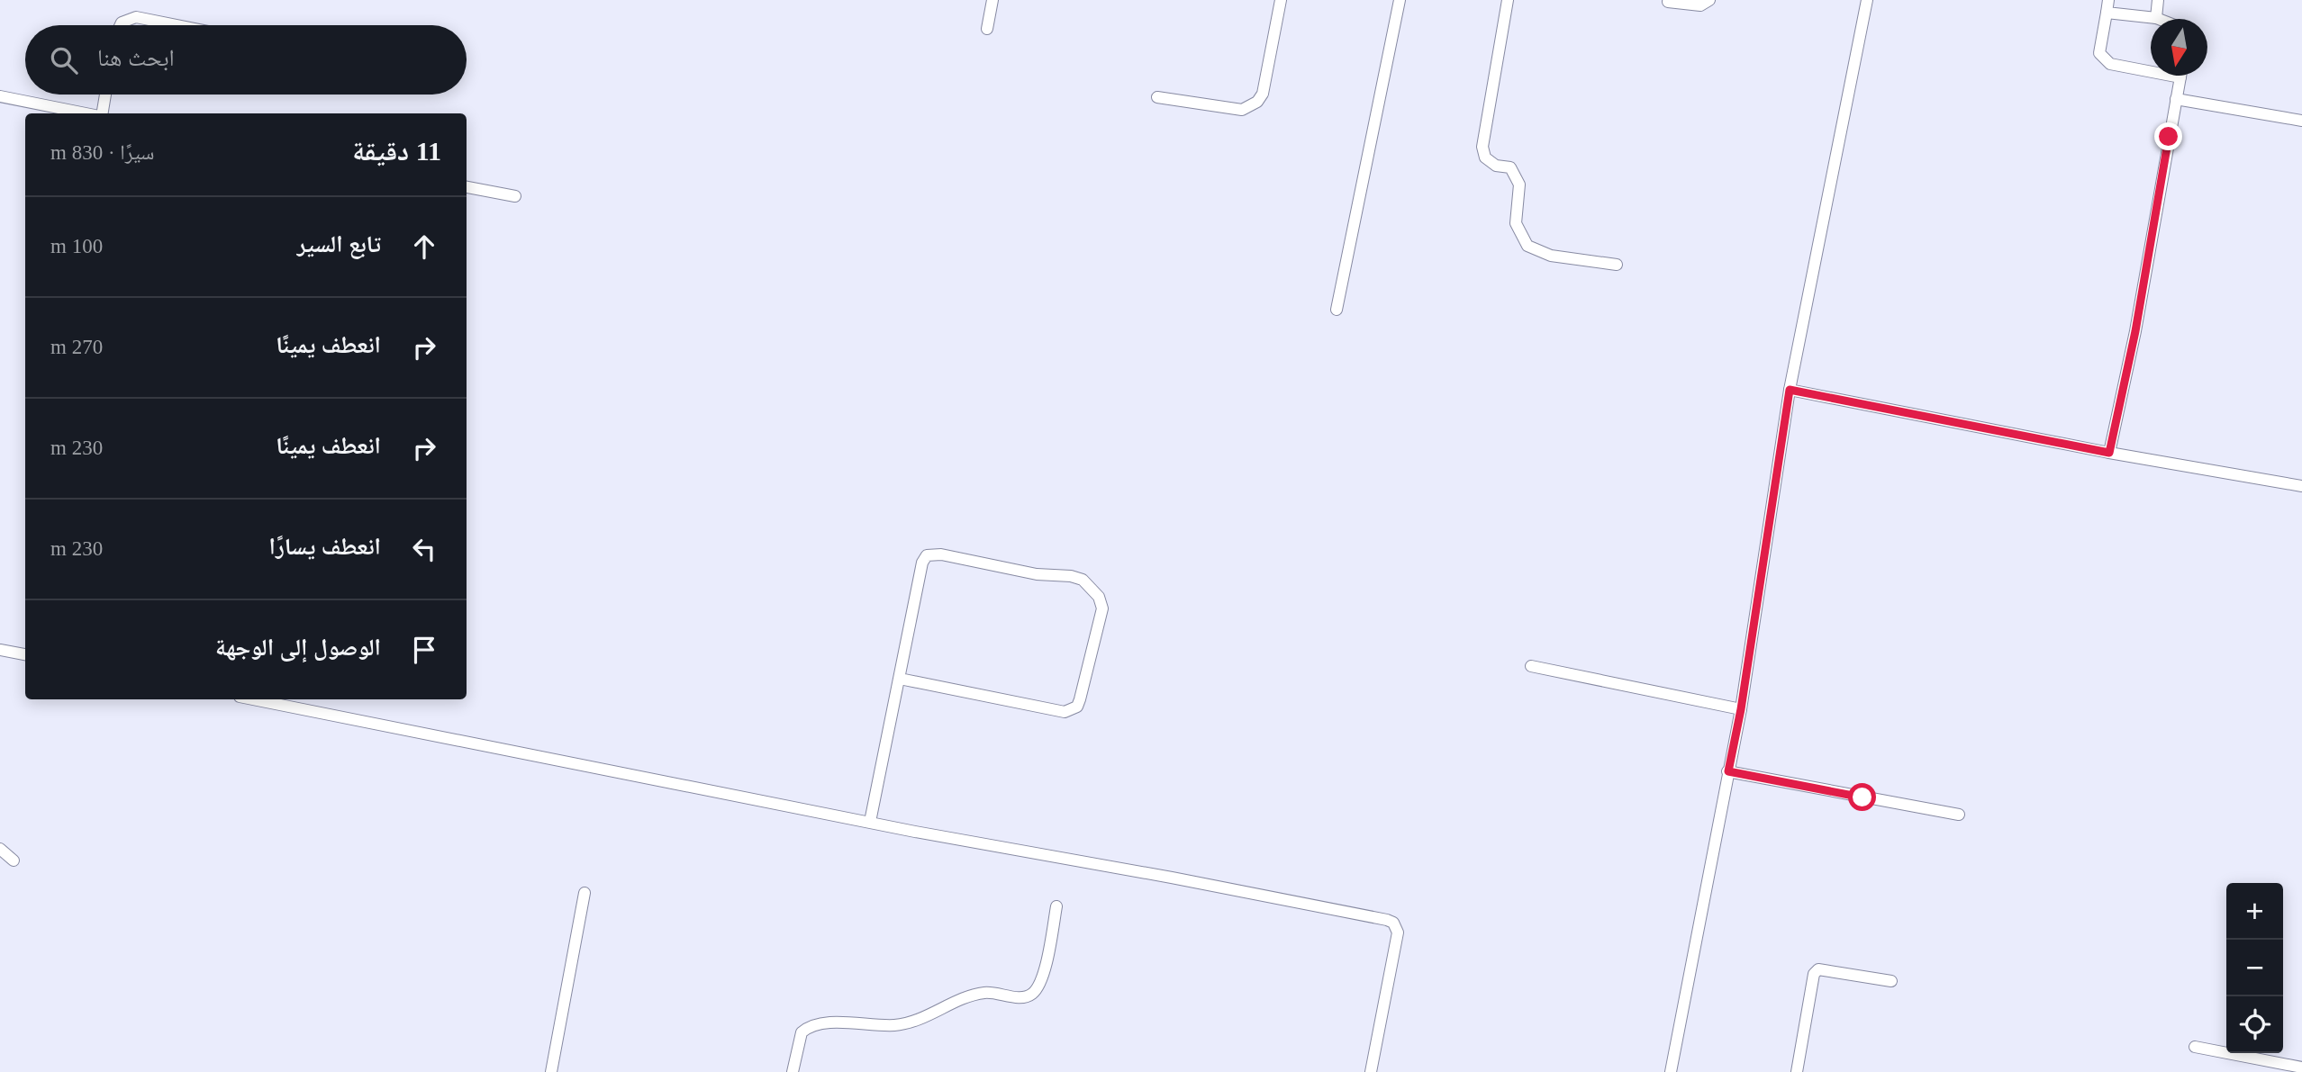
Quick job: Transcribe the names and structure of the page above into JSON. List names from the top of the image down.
{
  "north": "bottom",
  "page": {
    "search": "ابحث هنا",
    "heading": ["11 دقيقة", "سيرًا · 830 m"],
    "list": [
      ["تابع السير", "100 m"],
      ["انعطف يمينًا", "270 m"],
      ["انعطف يمينًا", "230 m"],
      ["انعطف يسارًا", "230 m"],
      "الوصول إلى الوجهة"
    ],
    "map_buttons": ["+", "−"]
  }
}
